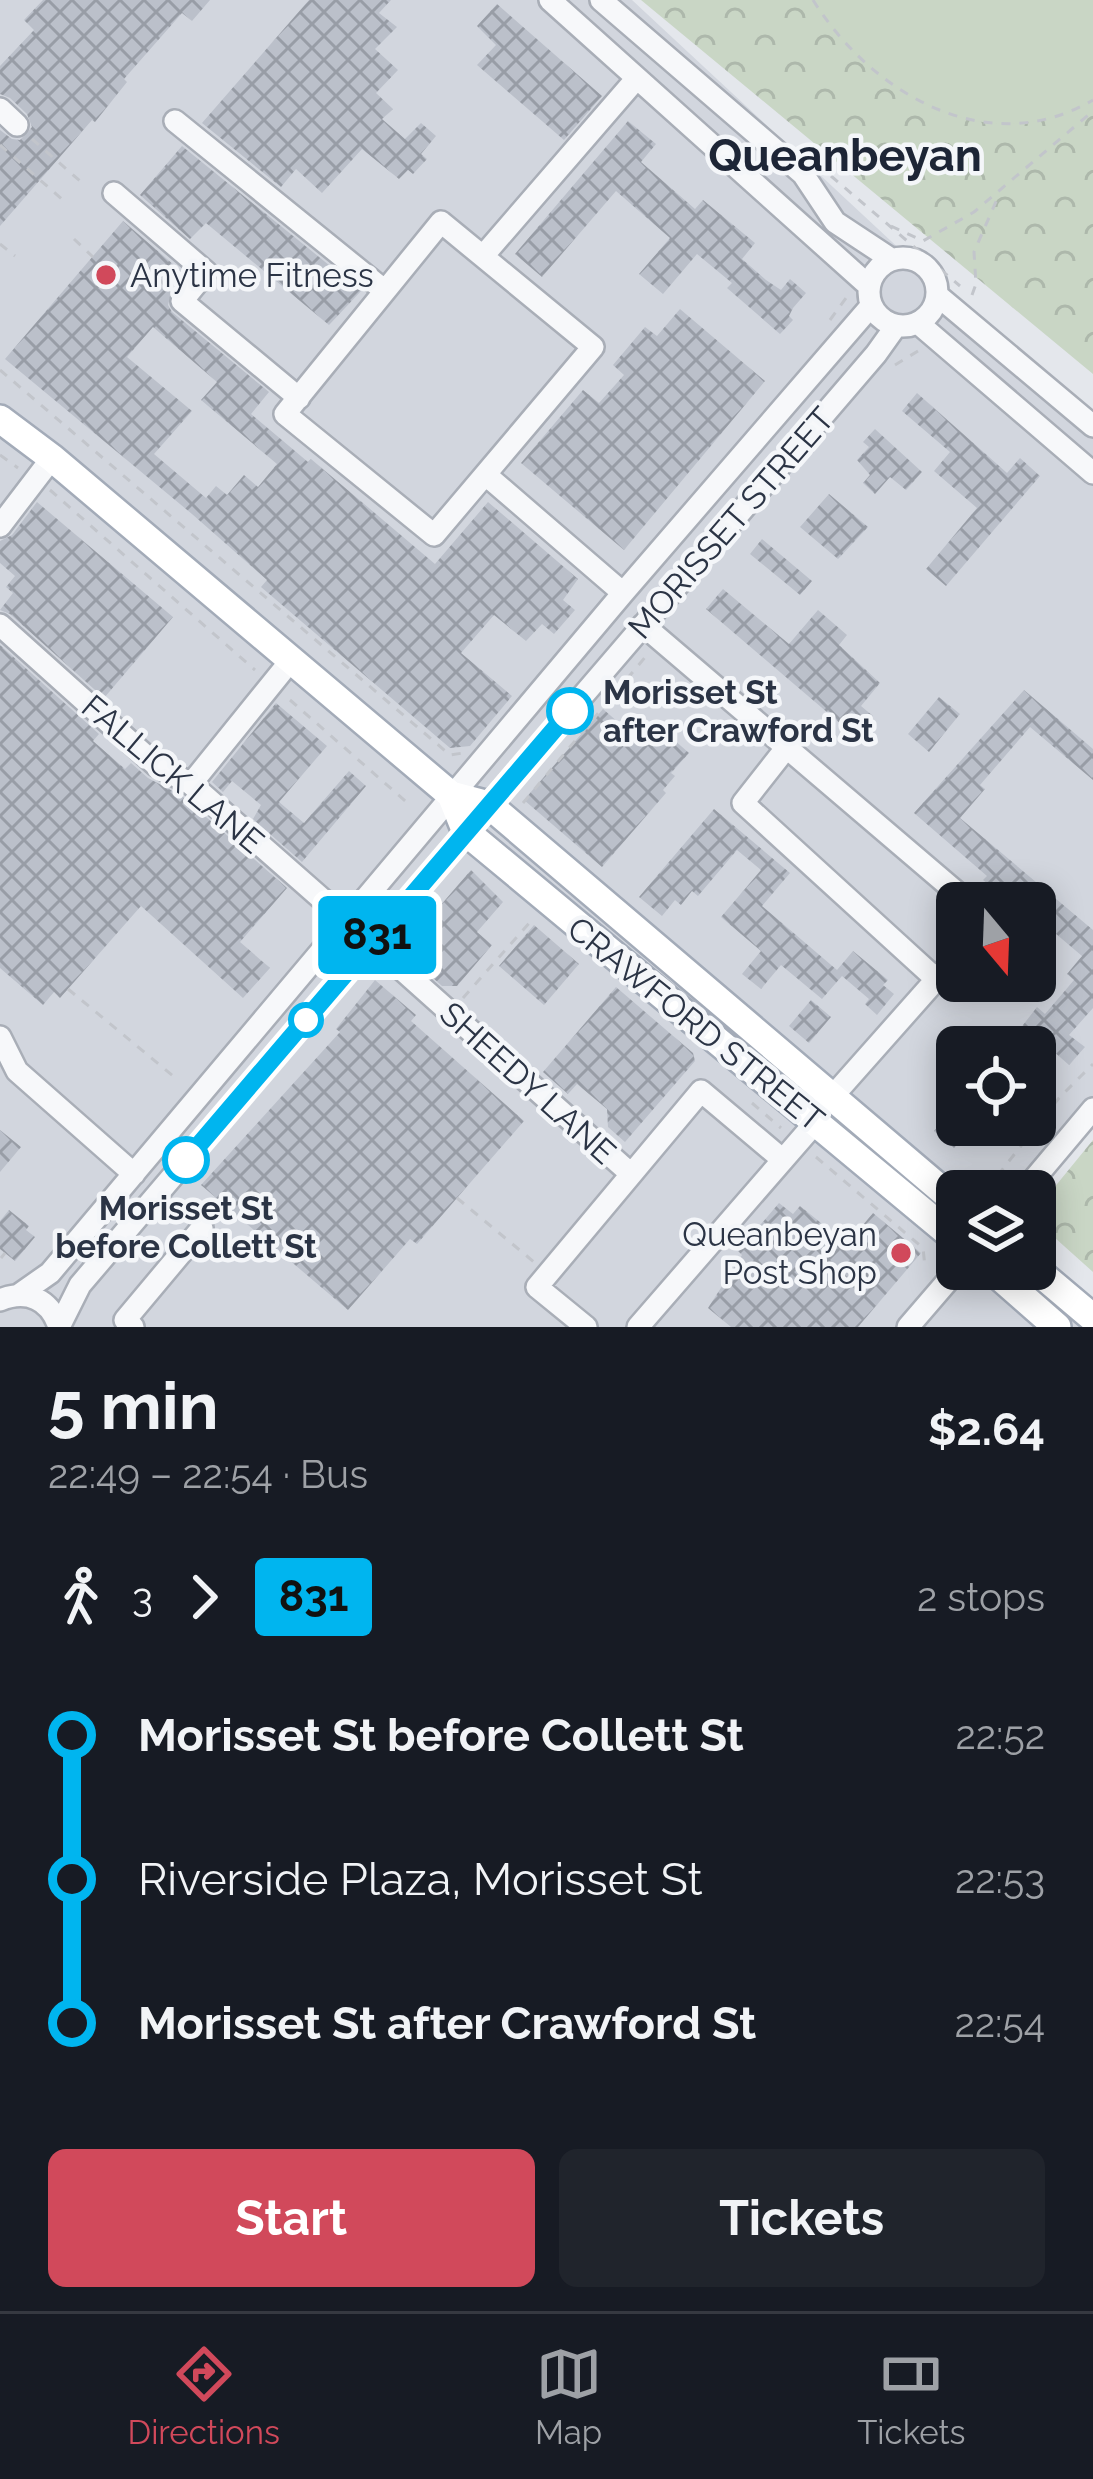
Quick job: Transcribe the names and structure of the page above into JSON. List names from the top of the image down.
{
  "streets": {
    "main road": ["MORISSET STREET", "CRAWFORD STREET"],
    "street": ["FALLICK LANE", "SHEEDY LANE"]
  },
  "crossings": [
    ["MORISSET STREET", "FALLICK LANE"],
    ["MORISSET STREET", "CRAWFORD STREET"],
    ["MORISSET STREET", "SHEEDY LANE"]
  ],
  "districts": ["Queanbeyan"],
  "places": [
    "Anytime Fitness",
    "Morisset St after Crawford St",
    "Morisset St before Collett St",
    "Queanbeyan Post Shop"
  ],
  "lines": ["bus line 831"],
  "north": "bottom",
  "page": {
    "on_map": "831",
    "heading": ["5 min", "22:49 – 22:54 · Bus", "$2.64"],
    "legs": ["3", "831", "2 stops"],
    "list": [
      {
        "name": "Morisset St before Collett St",
        "value": "22:52"
      },
      {
        "name": "Riverside Plaza, Morisset St",
        "value": "22:53"
      },
      {
        "name": "Morisset St after Crawford St",
        "value": "22:54"
      }
    ],
    "buttons": ["Start", "Tickets"],
    "tabs": ["Directions", "Map", "Tickets"]
  }
}
